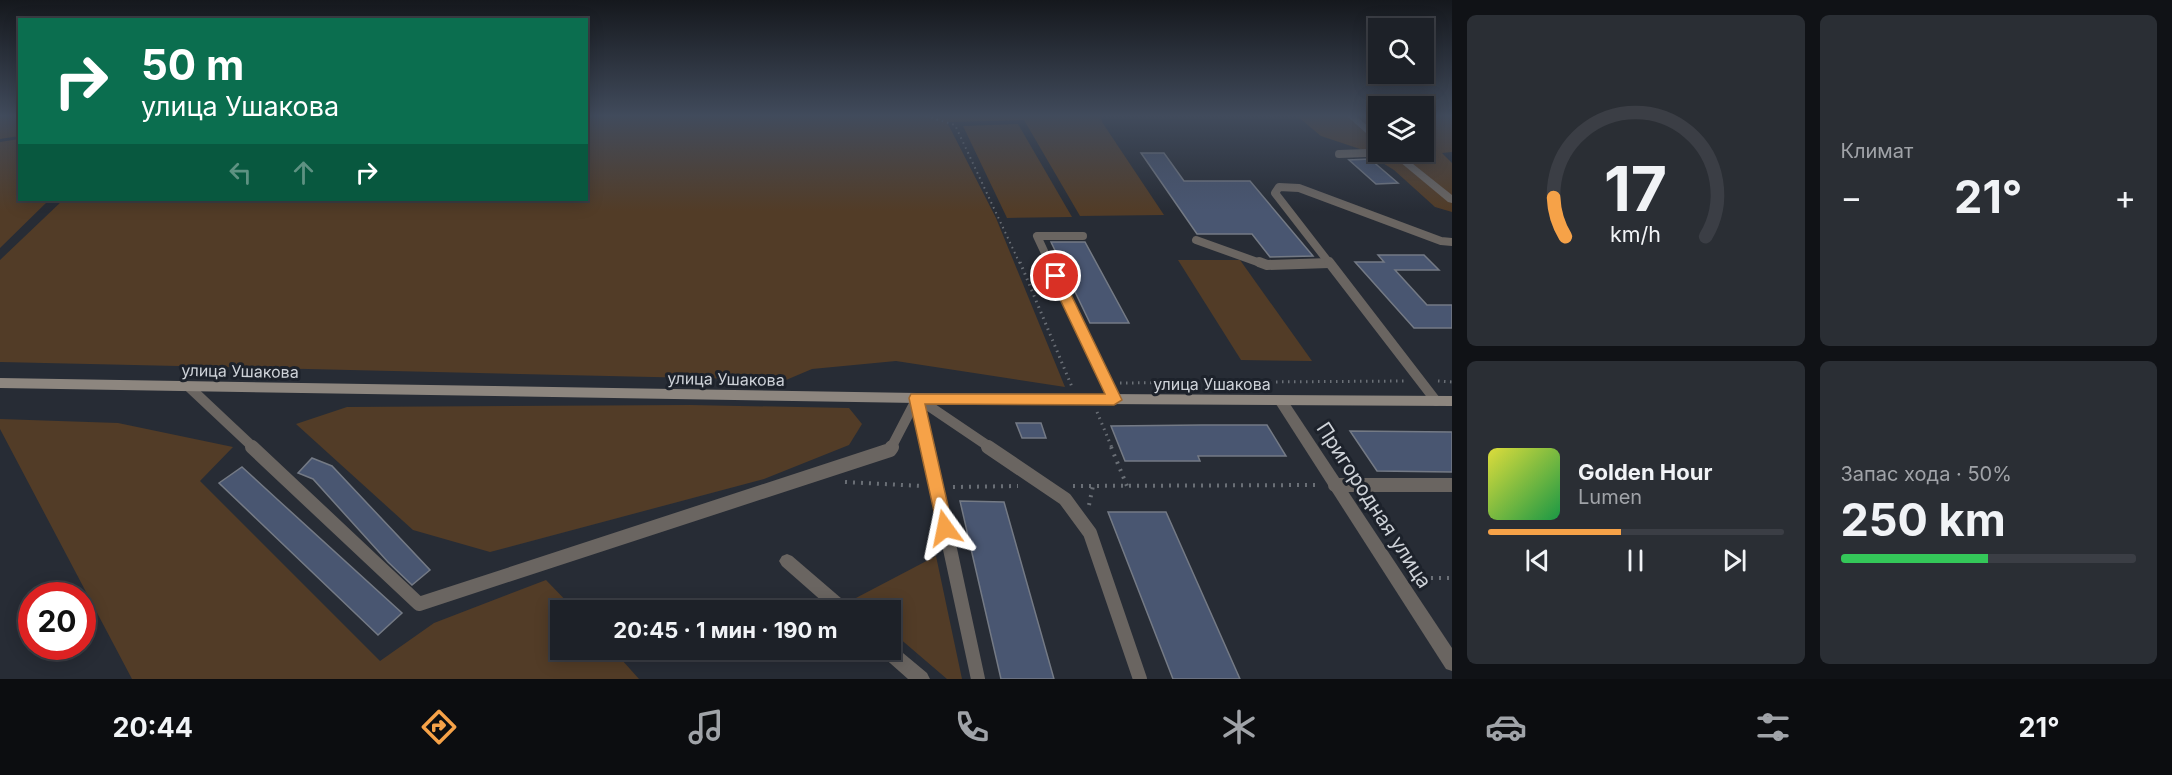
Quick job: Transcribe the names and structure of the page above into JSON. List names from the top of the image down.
{
  "streets": {
    "main road": ["улица Ушакова"],
    "street": ["Пригородная улица"]
  },
  "crossings": [
    ["улица Ушакова", "Пригородная улица"]
  ],
  "page": {
    "tile": [
      "Климат",
      ["Запас хода · 50%", "250 km"]
    ],
    "turn": ["50 m", "улица Ушакова"],
    "heat": ["−", "21°", "+"],
    "song": ["Golden Hour", "Lumen"],
    "limit": "20",
    "trip": "20:45 · 1 мин · 190 m",
    "tabs": ["20:44", "21°"],
    "gauge": ["17", "km/h"]
  }
}
